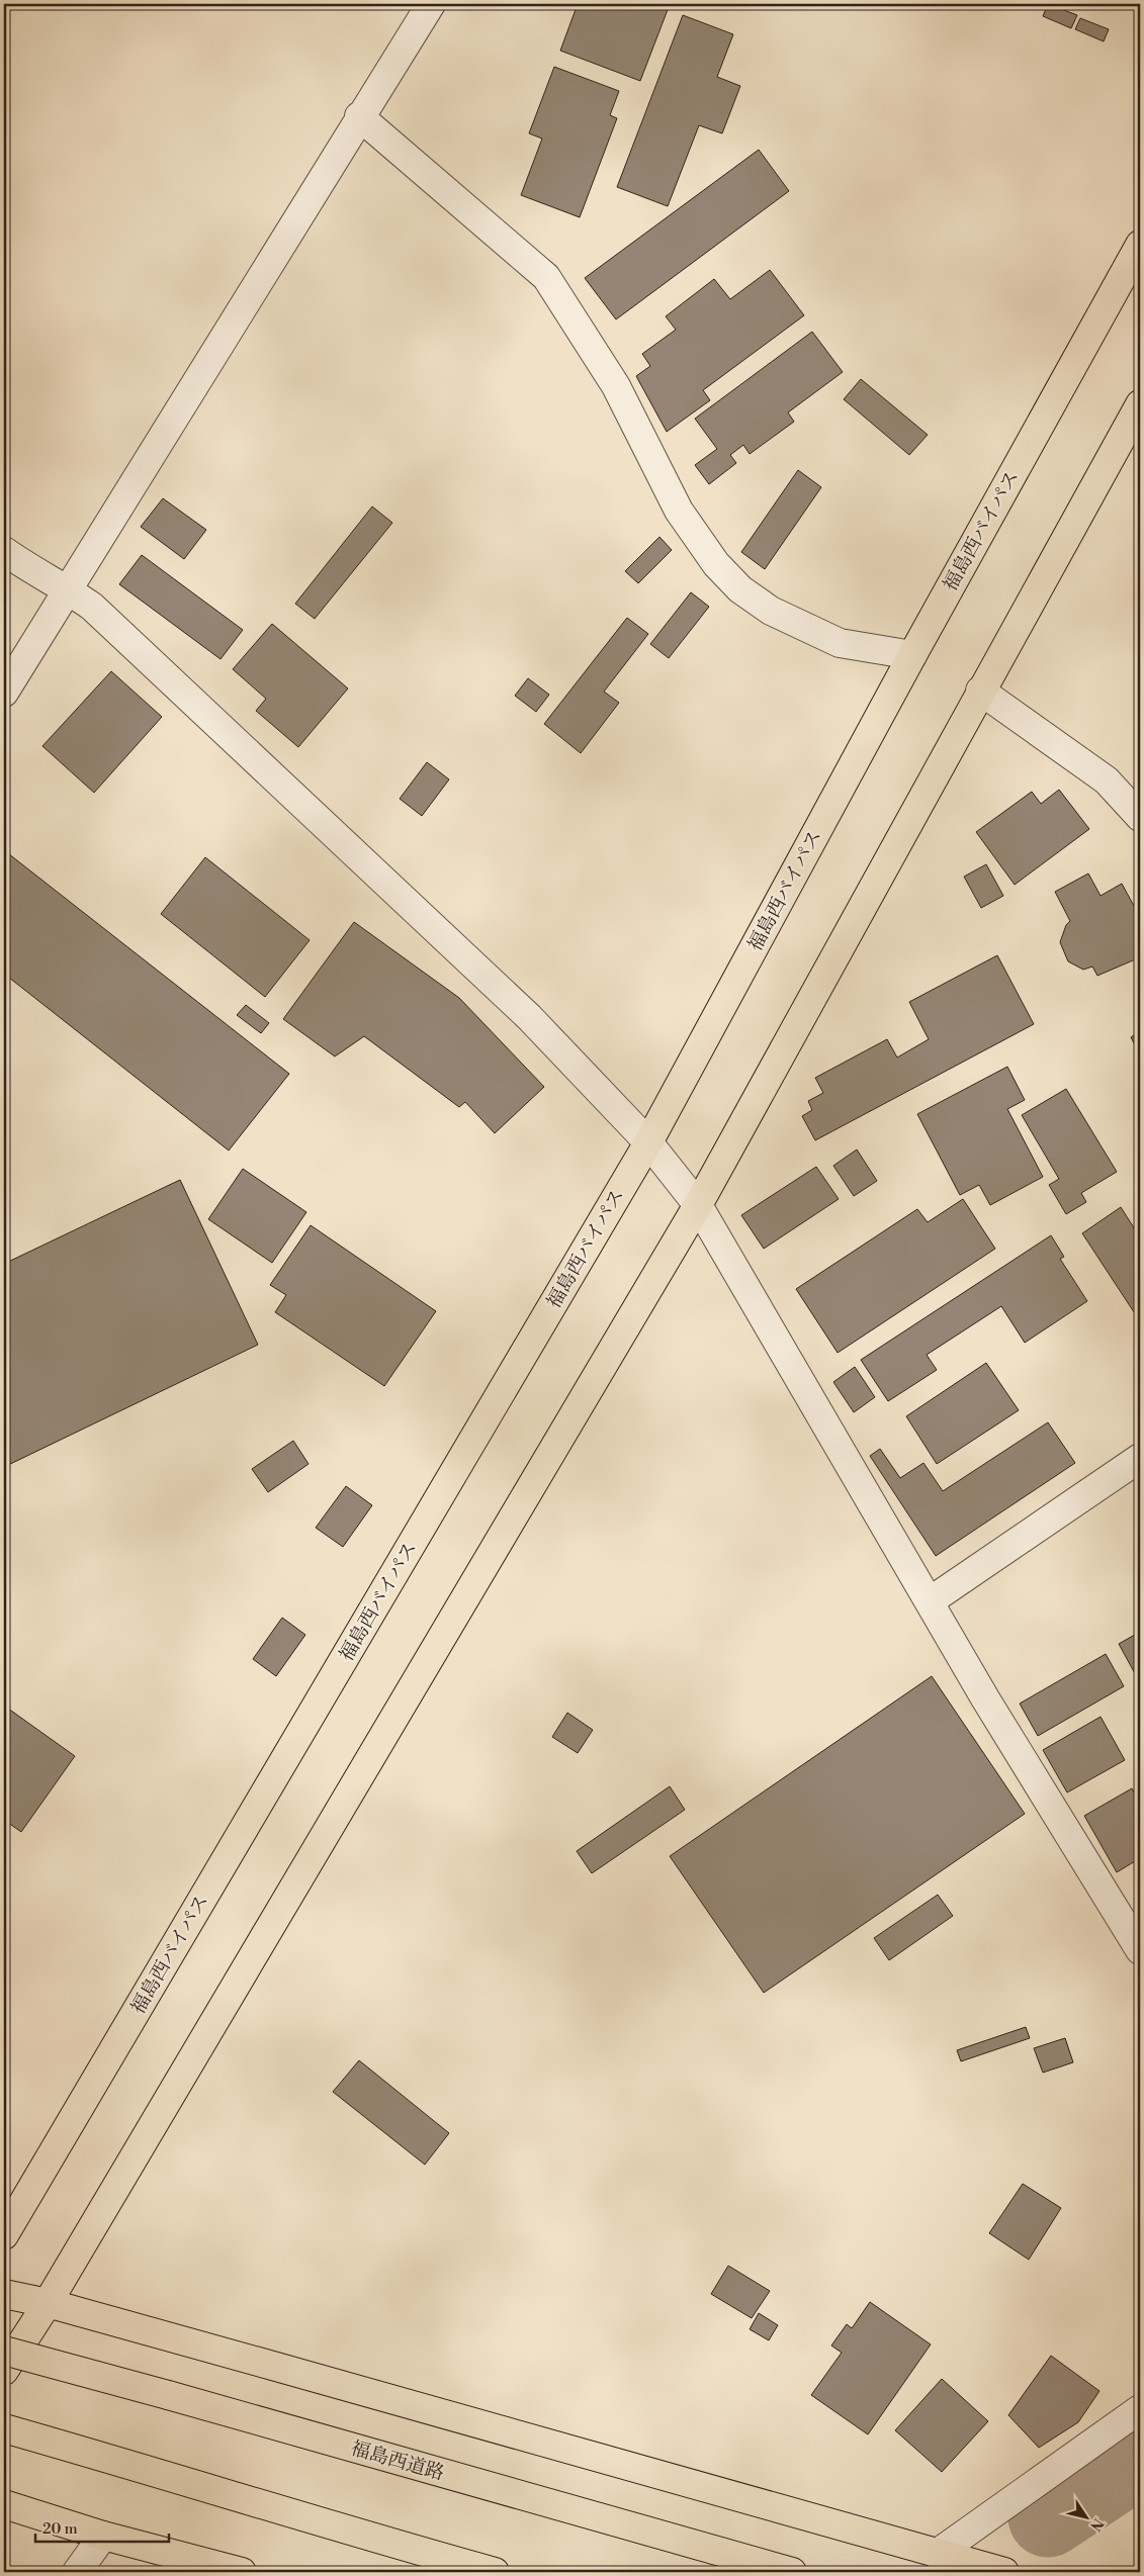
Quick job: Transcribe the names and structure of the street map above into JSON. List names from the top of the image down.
{
  "streets": {
    "highway": ["福島西バイパス", "福島西道路"]
  },
  "scale_bar": "20 m",
  "north": "bottom right"
}
